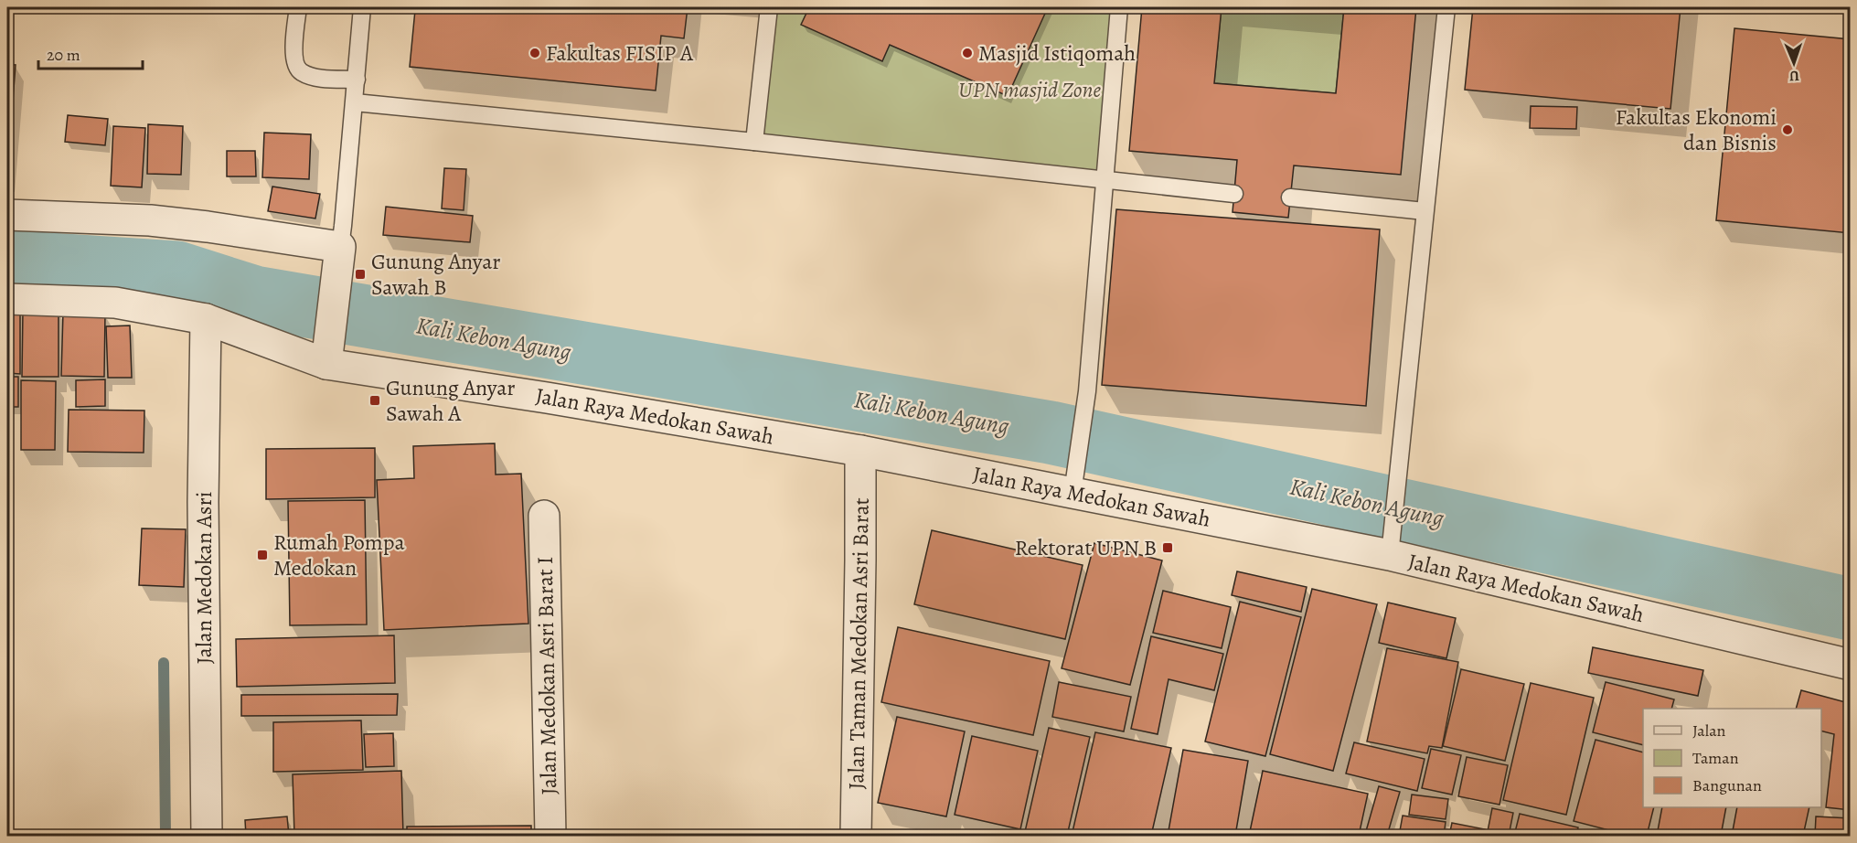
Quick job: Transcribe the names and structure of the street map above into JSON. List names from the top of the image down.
{
  "streets": {
    "street": [
      "Jalan Raya Medokan Sawah",
      "Jalan Medokan Asri",
      "Jalan Taman Medokan Asri Barat",
      "Jalan Medokan Asri Barat I"
    ]
  },
  "crossings": [
    ["Jalan Raya Medokan Sawah", "Jalan Medokan Asri"],
    ["Jalan Raya Medokan Sawah", "Jalan Taman Medokan Asri Barat"]
  ],
  "water": ["Kali Kebon Agung"],
  "parks": ["UPN masjid Zone"],
  "places": {
    "other": ["Fakultas FISIP A", "Masjid Istiqomah", "Fakultas Ekonomi dan Bisnis"],
    "transit": [
      "Gunung Anyar Sawah B",
      "Gunung Anyar Sawah A",
      "Rektorat UPN B",
      "Rumah Pompa Medokan"
    ]
  },
  "legend": ["Jalan", "Taman", "Bangunan"],
  "scale_bar": "20 m",
  "north": "bottom"
}
